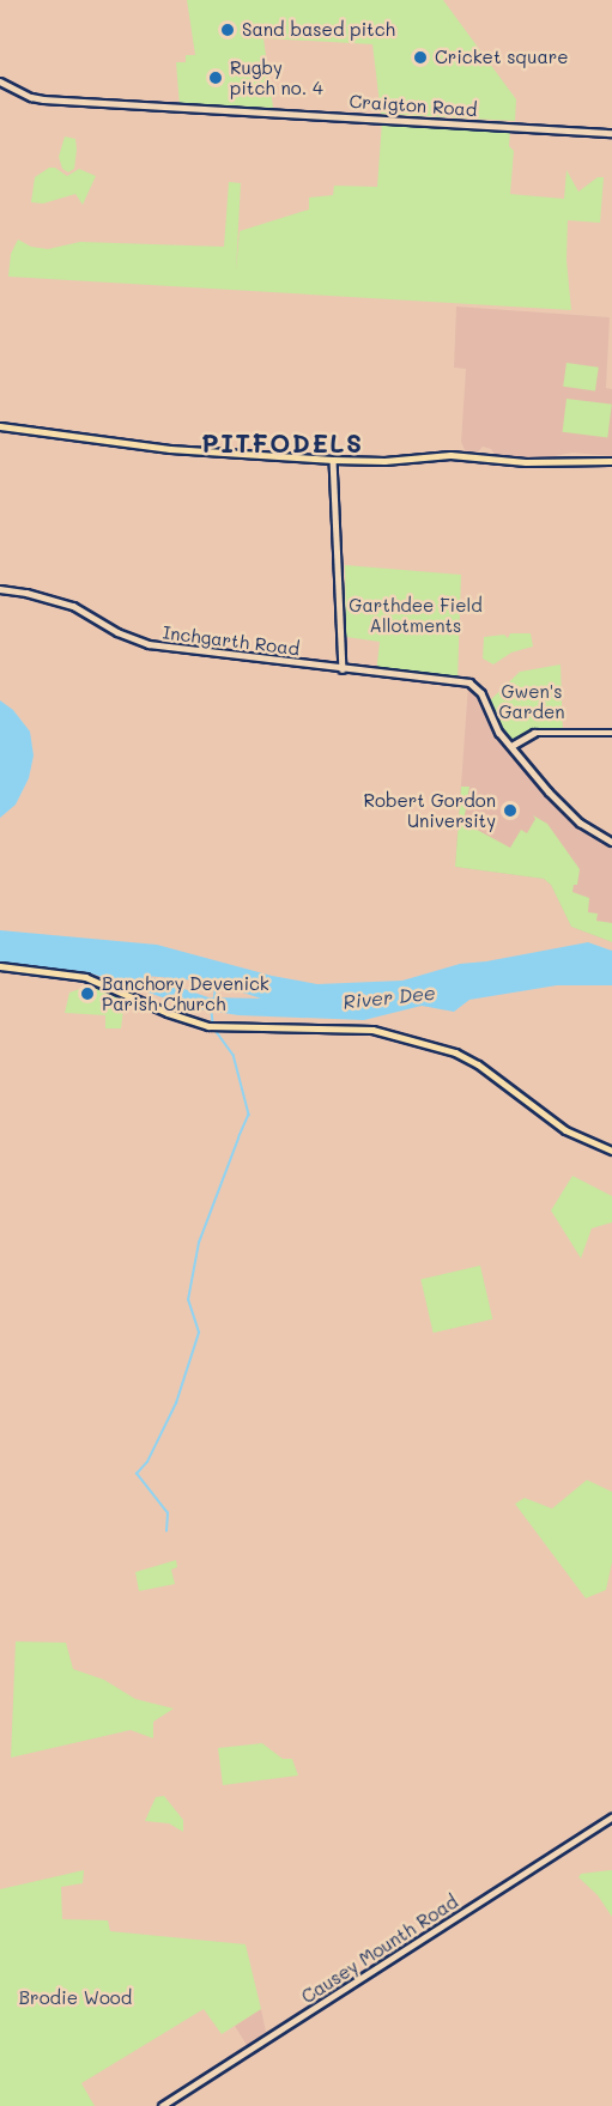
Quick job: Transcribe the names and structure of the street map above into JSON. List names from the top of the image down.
{
  "streets": {
    "street": ["Craigton Road", "Inchgarth Road", "Causey Mounth Road"]
  },
  "districts": ["PITFODELS"],
  "water": ["River Dee"],
  "parks": ["Garthdee Field Allotments", "Gwen's Garden", "Brodie Wood"],
  "places": [
    "Sand based pitch",
    "Cricket square",
    "Rugby pitch no. 4",
    "Robert Gordon University",
    "Banchory Devenick Parish Church"
  ]
}
